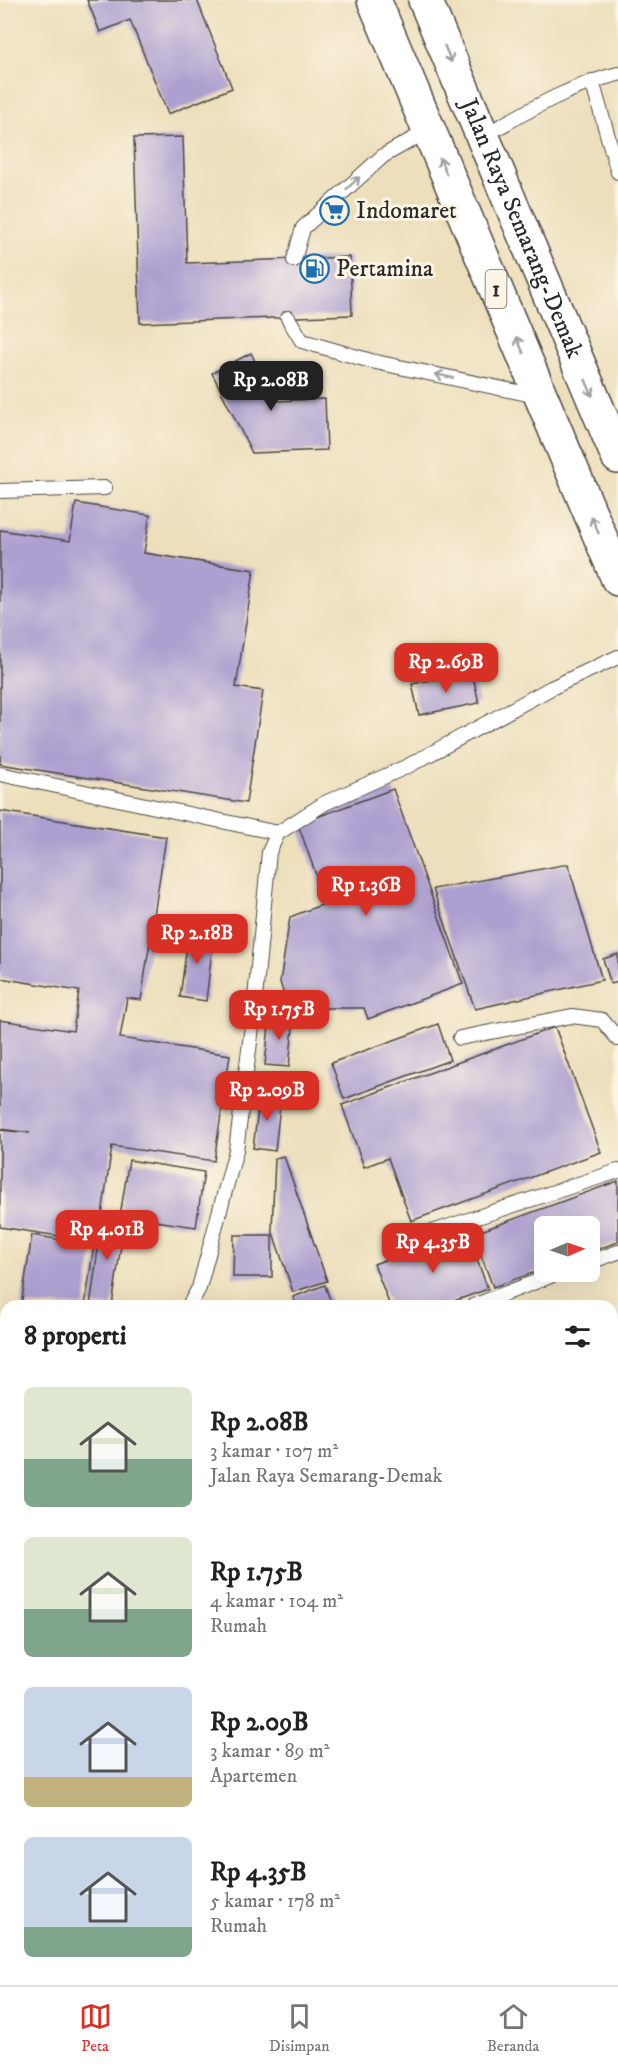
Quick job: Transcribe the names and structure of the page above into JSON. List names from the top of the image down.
{
  "streets": {
    "highway": ["Jalan Raya Semarang-Demak", "1"]
  },
  "places": {
    "supermarket": ["Indomaret"],
    "fuel station": ["Pertamina"]
  },
  "north": "right",
  "page": {
    "price": [
      "Rp 2.08B",
      "Rp 2.69B",
      "Rp 1.36B",
      "Rp 2.18B",
      "Rp 1.75B",
      "Rp 2.09B",
      "Rp 4.01B",
      "Rp 4.35B"
    ],
    "heading": "8 properti",
    "list": [
      {
        "name": "Rp 2.08B",
        "note": "3 kamar · 107 m² · Jalan Raya Semarang-Demak"
      },
      {
        "name": "Rp 1.75B",
        "note": "4 kamar · 104 m² · Rumah"
      },
      {
        "name": "Rp 2.09B",
        "note": "3 kamar · 89 m² · Apartemen"
      },
      {
        "name": "Rp 4.35B",
        "note": "5 kamar · 178 m² · Rumah"
      }
    ],
    "tabs": ["Peta", "Disimpan", "Beranda"]
  }
}
